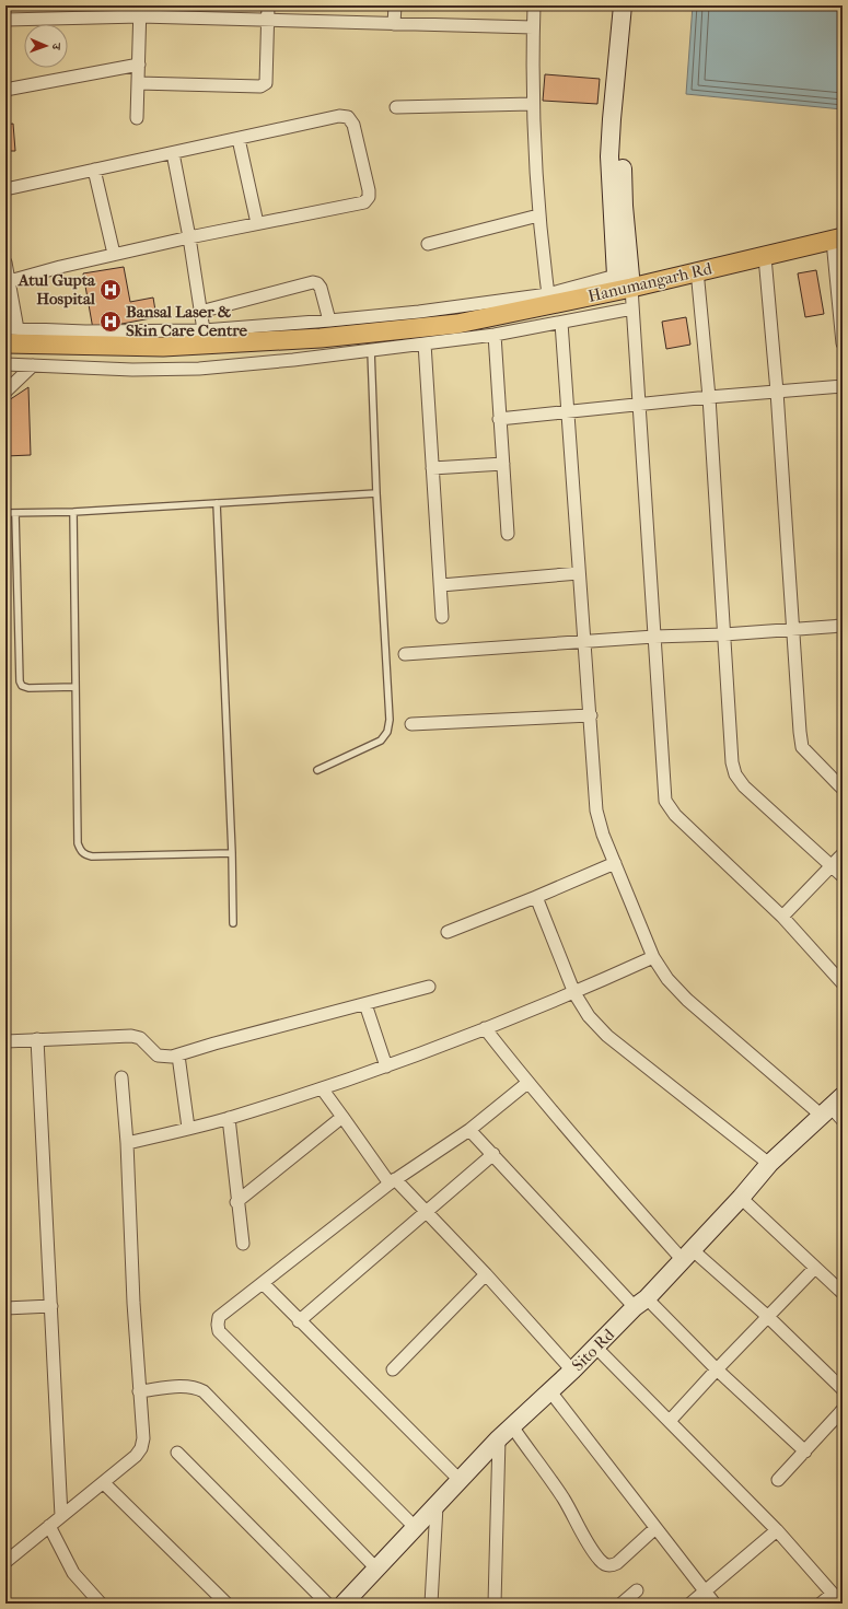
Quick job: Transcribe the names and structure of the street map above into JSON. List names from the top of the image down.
{
  "streets": {
    "main road": ["Hanumangarh Rd", "Sito Rd"]
  },
  "places": {
    "hospital": ["Atul Gupta Hospital", "Bansal Laser & Skin Care Centre"]
  },
  "north": "right"
}
